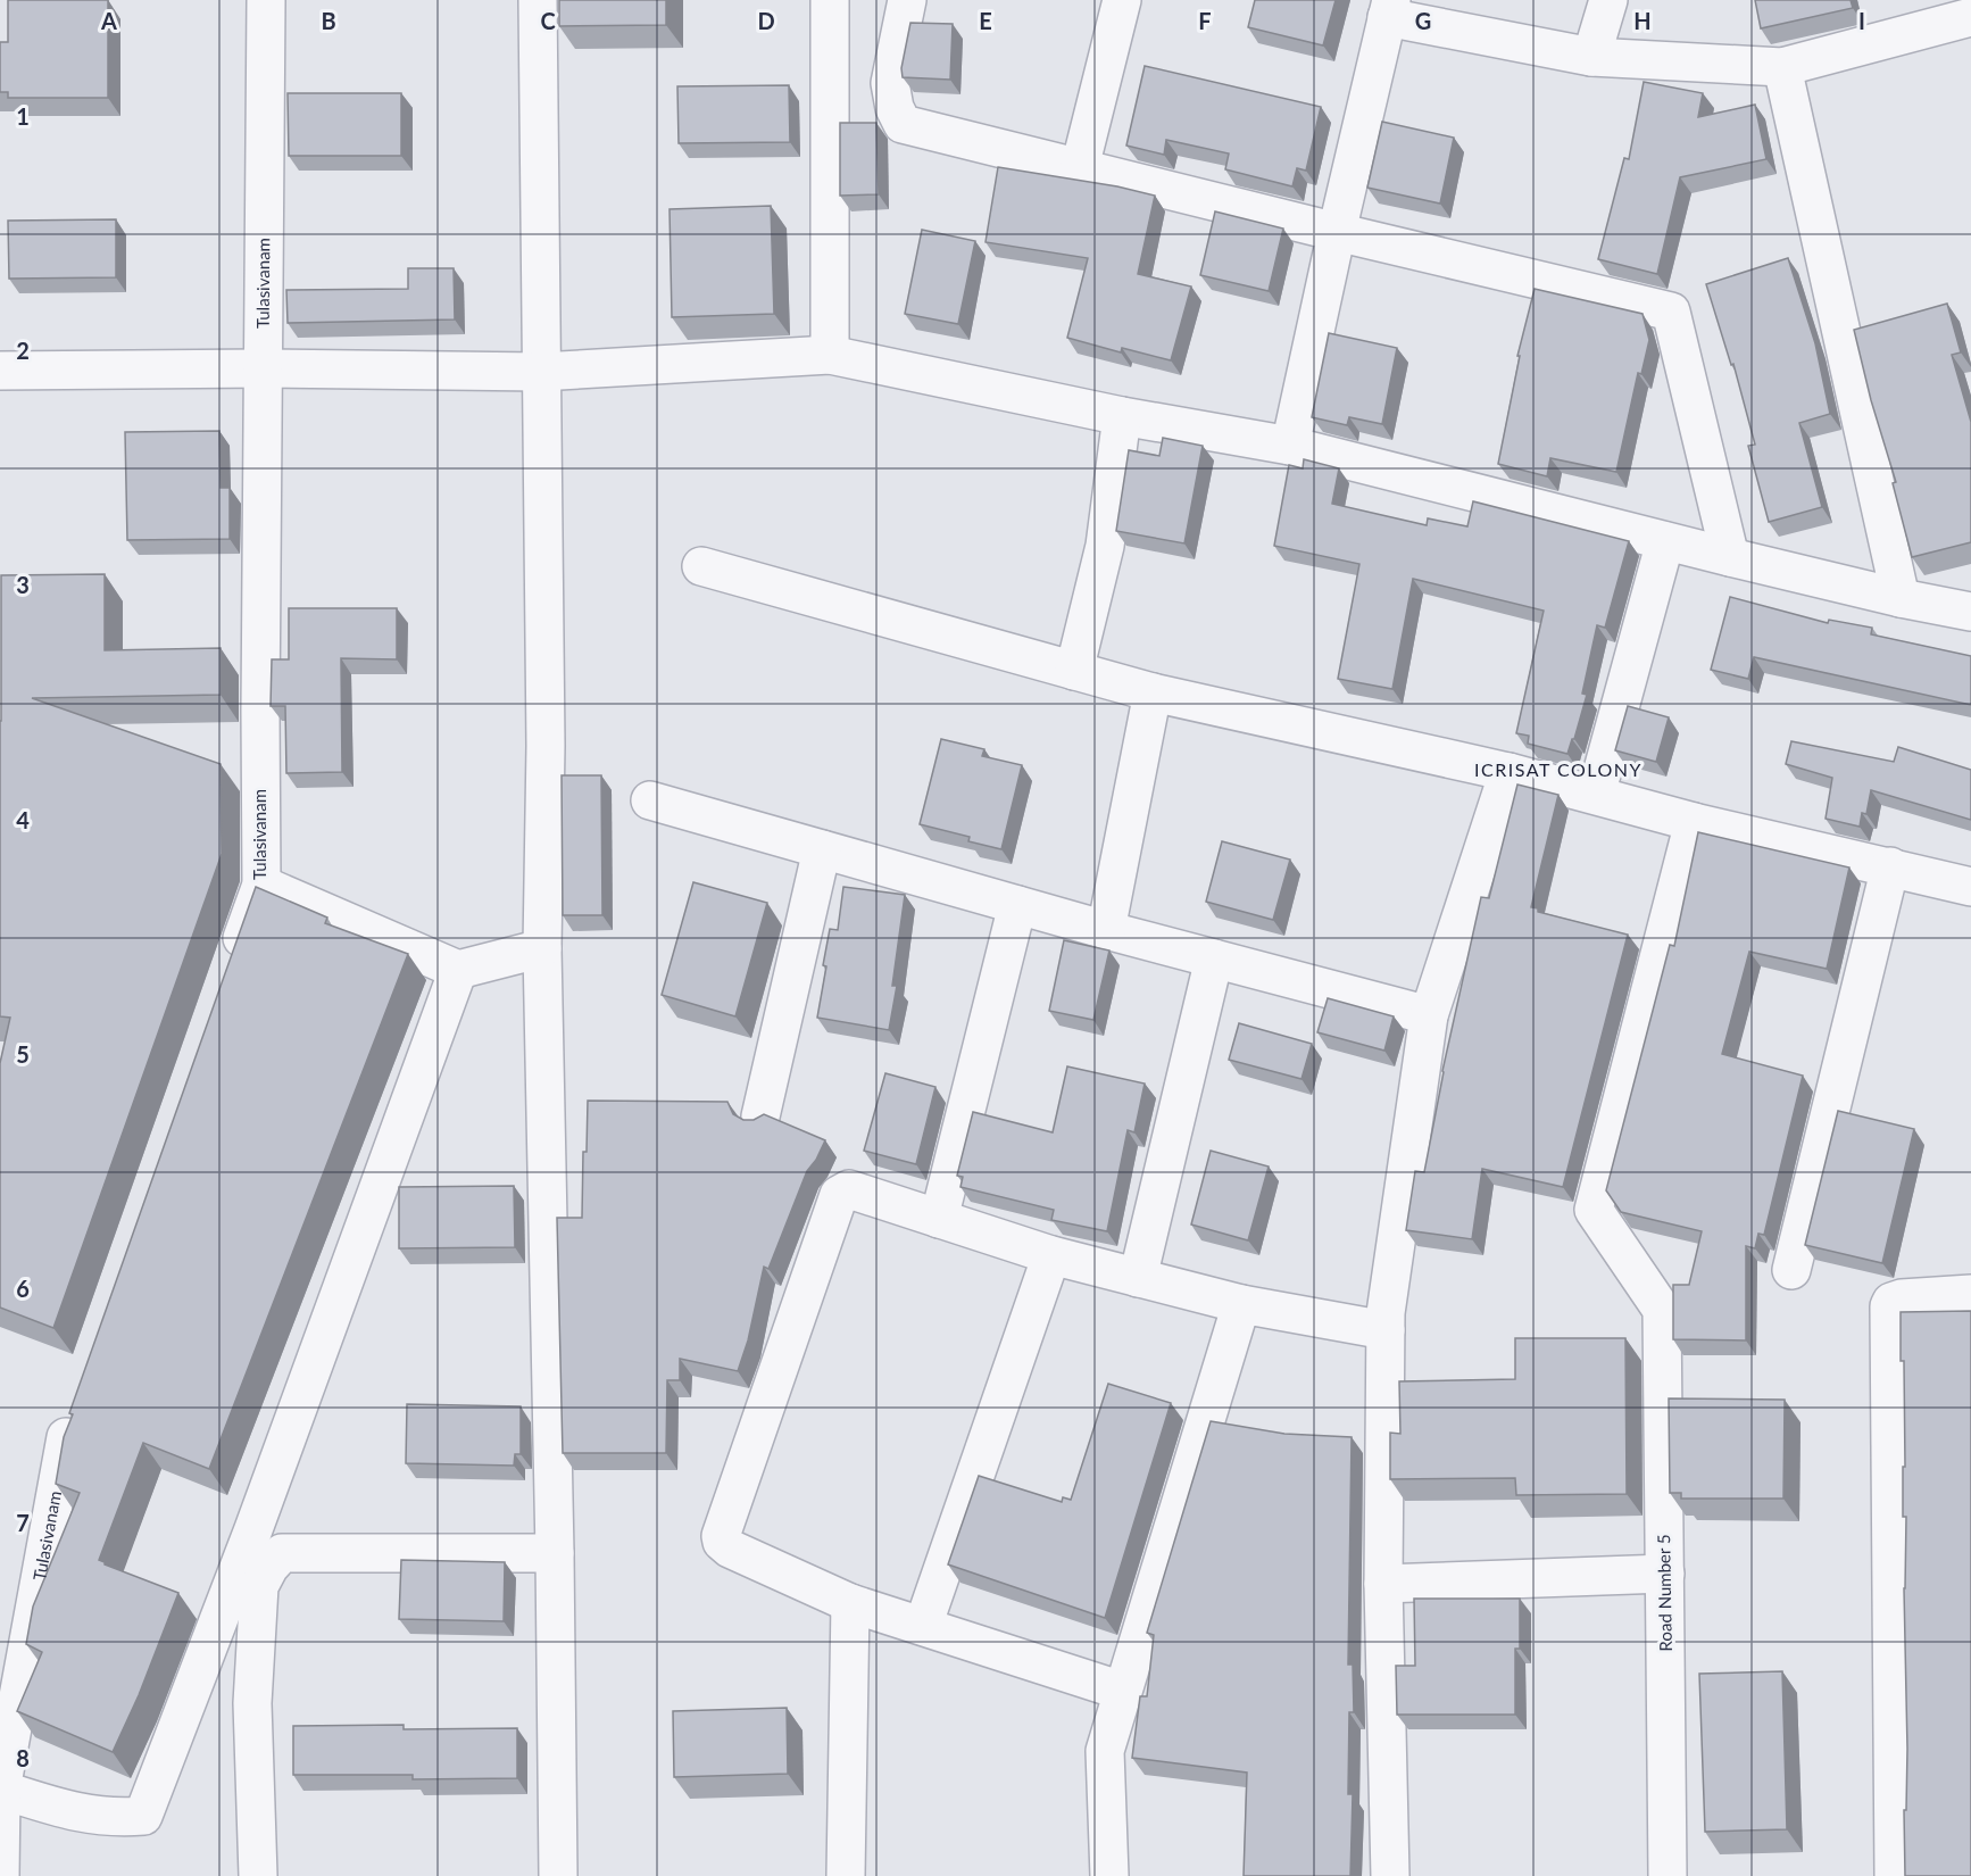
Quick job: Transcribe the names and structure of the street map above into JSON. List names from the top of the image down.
{
  "streets": {
    "street": ["Tulasivanam", "Road Number 5"]
  },
  "districts": ["ICRISAT COLONY"],
  "grid": {
    "columns": [
      "A",
      "B",
      "C",
      "D",
      "E",
      "F",
      "G",
      "H",
      "I"
    ],
    "rows": [
      "1",
      "2",
      "3",
      "4",
      "5",
      "6",
      "7",
      "8"
    ]
  }
}
